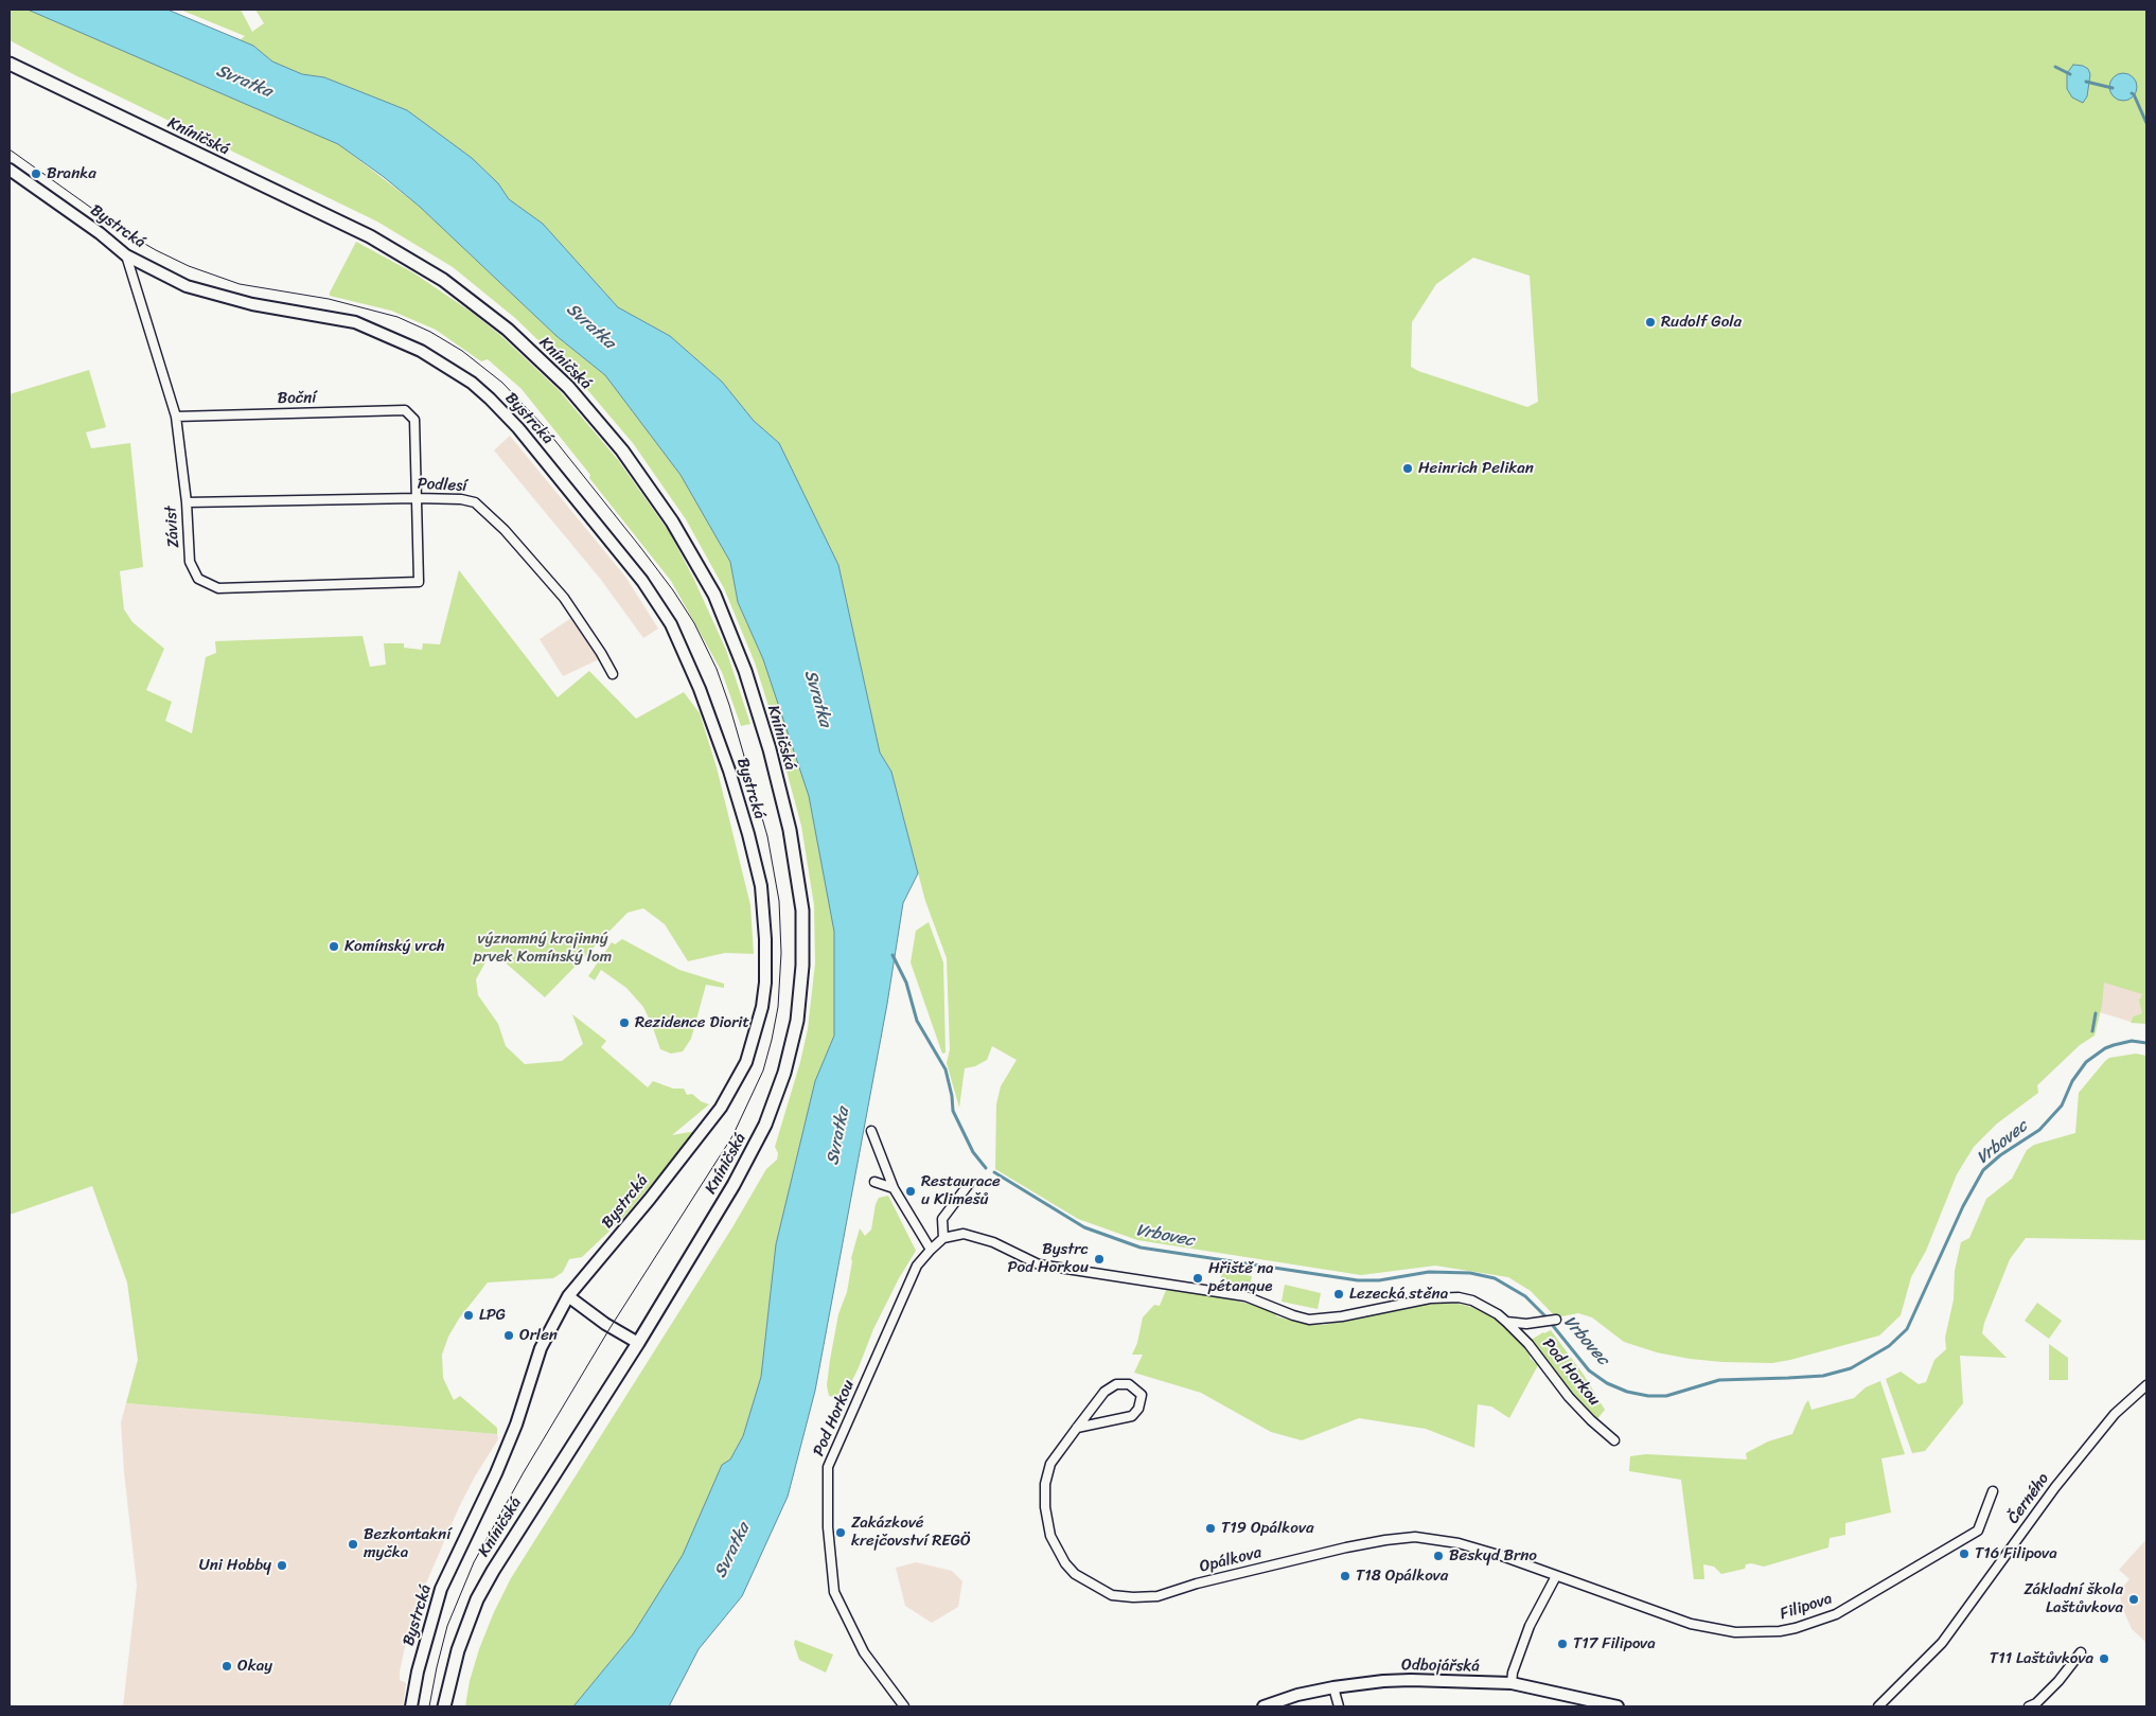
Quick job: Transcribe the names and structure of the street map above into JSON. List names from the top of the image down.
{
  "streets": {
    "main road": ["Kníničská"],
    "street": [
      "Bystrcká",
      "Boční",
      "Podlesí",
      "Závist",
      "Pod Horkou",
      "Černého",
      "Opálkova",
      "Filipova",
      "Odbojářská"
    ]
  },
  "crossings": [
    ["Bystrcká", "Závist"],
    ["Boční", "Podlesí"],
    ["Boční", "Závist"],
    ["Podlesí", "Závist"],
    ["Opálkova", "Filipova"]
  ],
  "water": ["Svratka", "Vrbovec"],
  "parks": ["významný krajinný prvek Komínský lom"],
  "places": [
    "Branka",
    "Rudolf Gola",
    "Heinrich Pelikan",
    "Komínský vrch",
    "Rezidence Diorit",
    "Restaurace u Klimešů",
    "Bystrc Pod Horkou",
    "Hřiště na pétanque",
    "Lezecká stěna",
    "LPG",
    "Orlen",
    "T19 Opálkova",
    "Zakázkové krejčovství REGÖ",
    "Bezkontakní myčka",
    "T16 Filipova",
    "Beskyd Brno",
    "Uni Hobby",
    "T18 Opálkova",
    "Základní škola Laštůvkova",
    "T17 Filipova",
    "T11 Laštůvkova",
    "Okay"
  ]
}
